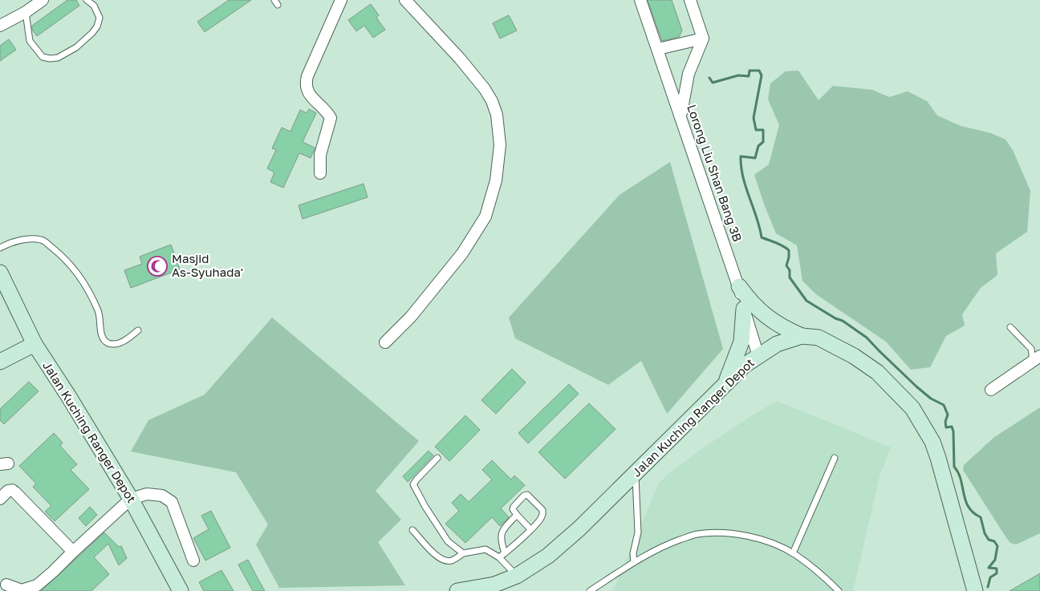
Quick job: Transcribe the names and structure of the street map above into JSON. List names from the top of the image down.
{
  "streets": {
    "street": ["Lorong Liu Shan Bang 3B", "Jalan Kuching Ranger Depot"]
  },
  "crossings": [
    ["Lorong Liu Shan Bang 3B", "Jalan Kuching Ranger Depot"]
  ],
  "places": {
    "mosque": ["Masjid As-Syuhada'"]
  }
}
